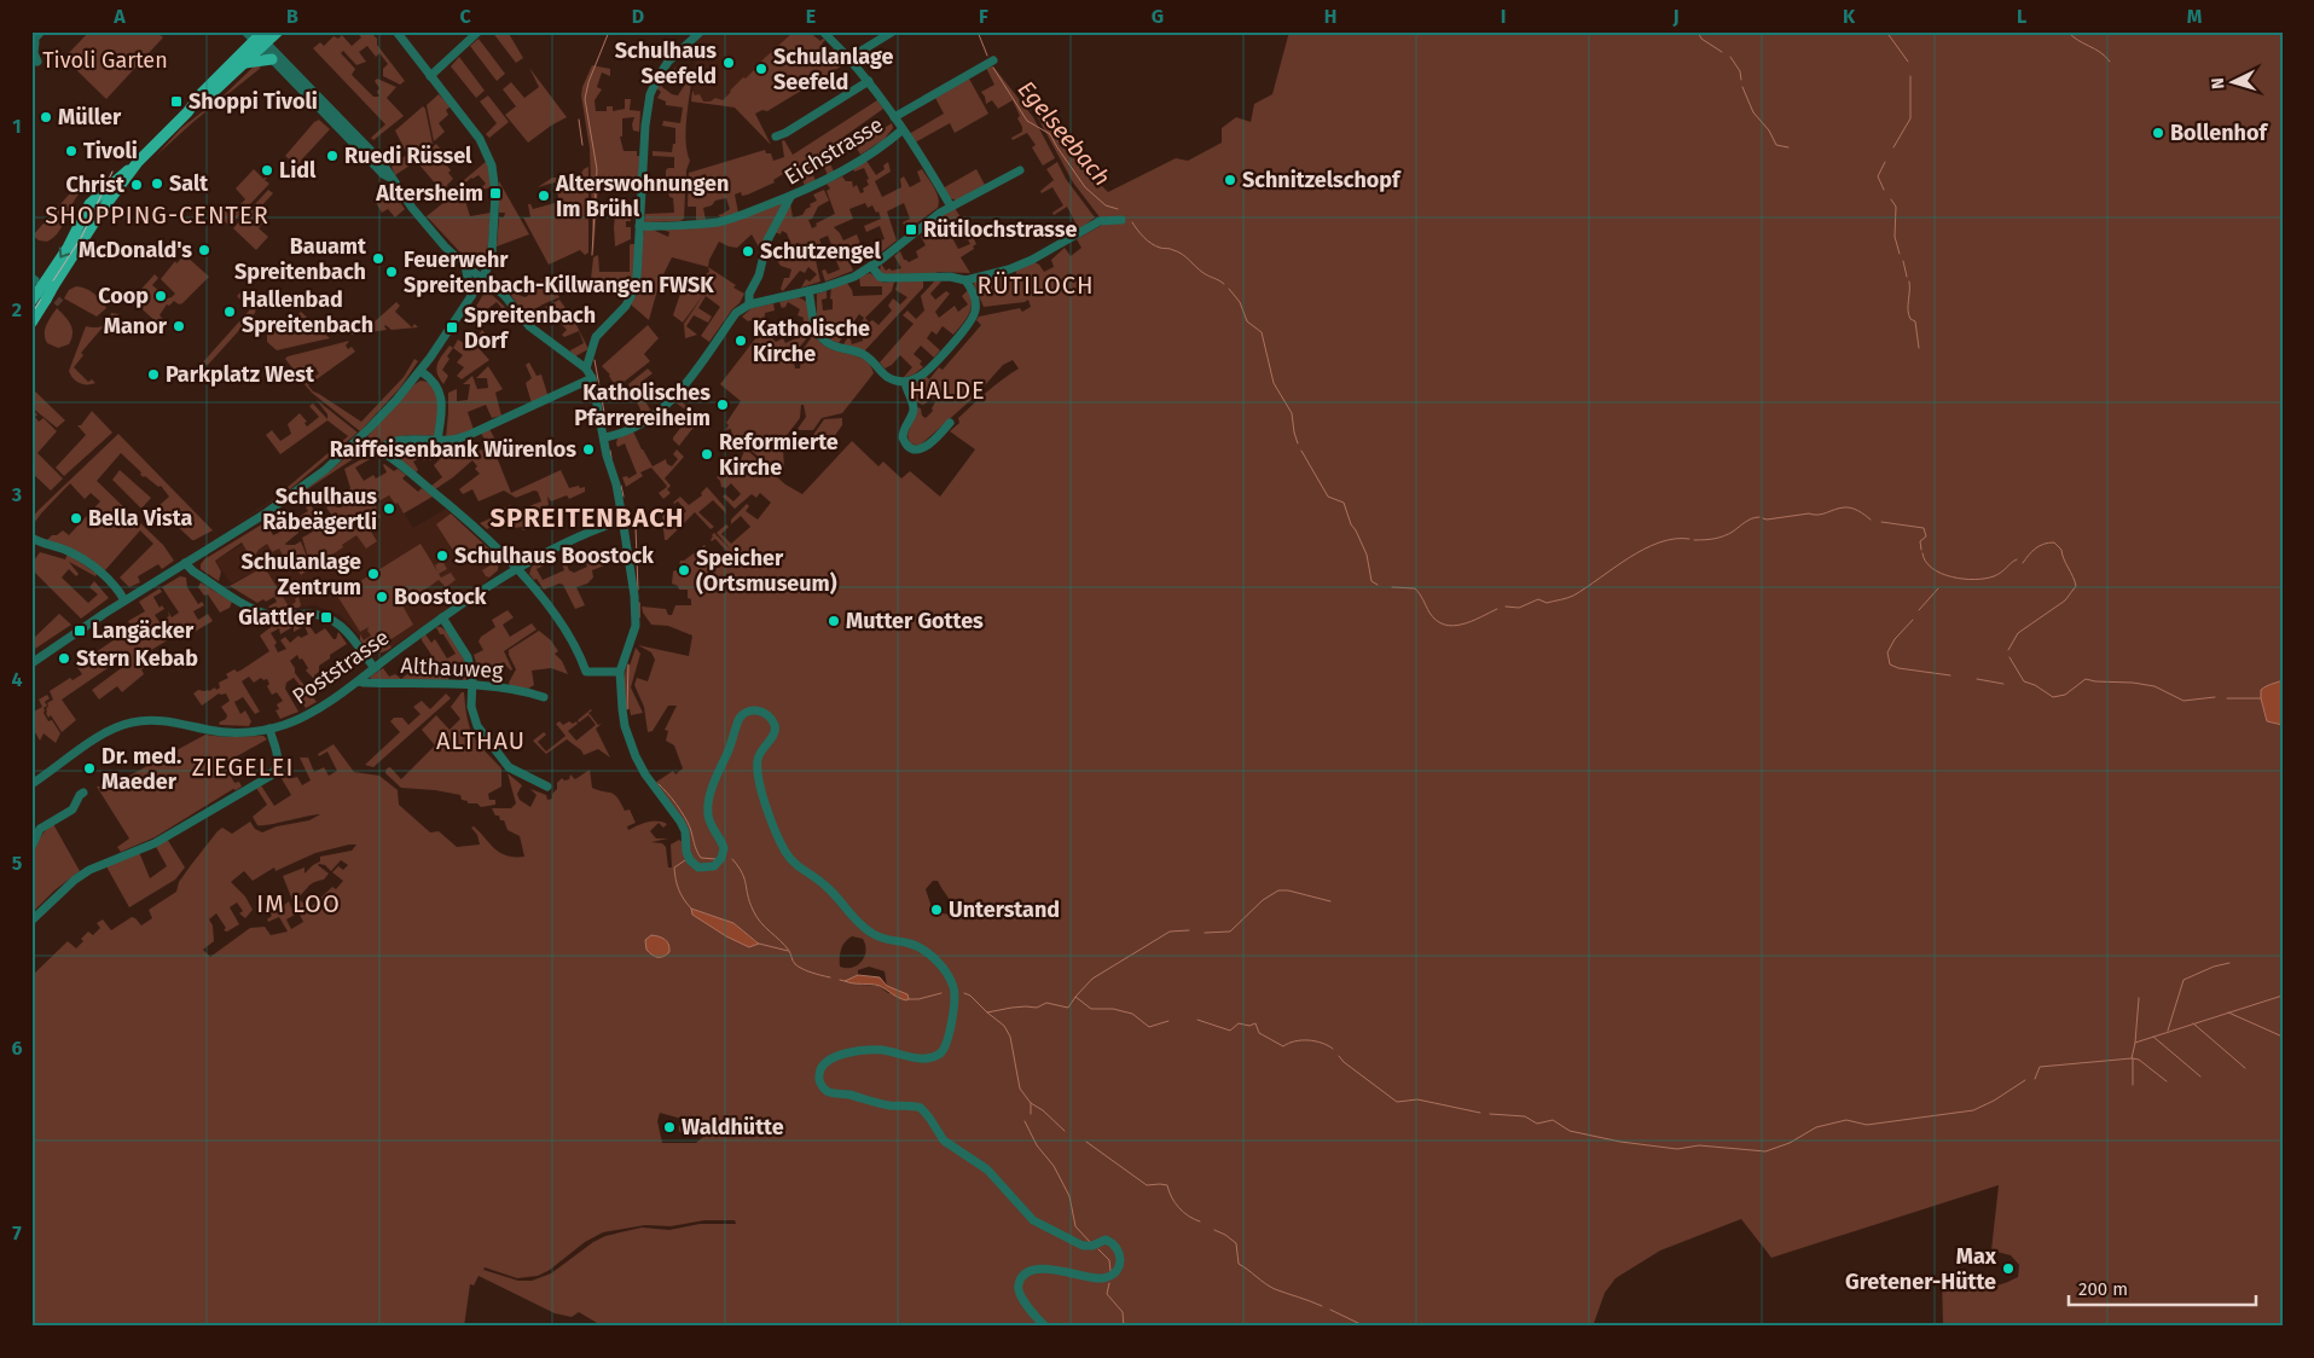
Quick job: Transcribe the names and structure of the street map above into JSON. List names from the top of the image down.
{
  "streets": {
    "street": ["Eichstrasse", "Poststrasse", "Althauweg"]
  },
  "crossings": [
    ["Poststrasse", "Althauweg"]
  ],
  "districts": [
    "SHOPPING-CENTER",
    "RÜTILOCH",
    "HALDE",
    "SPREITENBACH",
    "ALTHAU",
    "ZIEGELEI",
    "IM LOO"
  ],
  "water": ["Egelseebach"],
  "parks": ["Tivoli Garten"],
  "places": {
    "other": [
      "Schulhaus Seefeld",
      "Schulanlage Seefeld",
      "Müller",
      "Bollenhof",
      "Tivoli",
      "Ruedi Rüssel",
      "Lidl",
      "Schnitzelschopf",
      "Salt",
      "Christ",
      "Alterswohnungen Im Brühl",
      "McDonald's",
      "Schutzengel",
      "Bauamt Spreitenbach",
      "Feuerwehr Spreitenbach-Killwangen FWSK",
      "Coop",
      "Hallenbad Spreitenbach",
      "Manor",
      "Katholische Kirche",
      "Parkplatz West",
      "Katholisches Pfarrereiheim",
      "Raiffeisenbank Würenlos",
      "Reformierte Kirche",
      "Schulhaus Räbeägertli",
      "Bella Vista",
      "Schulhaus Boostock",
      "Speicher (Ortsmuseum)",
      "Schulanlage Zentrum",
      "Boostock",
      "Mutter Gottes",
      "Stern Kebab",
      "Dr. med. Maeder",
      "Unterstand",
      "Waldhütte",
      "Max Gretener-Hütte"
    ],
    "transit": [
      "Shoppi Tivoli",
      "Altersheim",
      "Rütilochstrasse",
      "Spreitenbach Dorf",
      "Glattler",
      "Langäcker"
    ]
  },
  "scale_bar": "200 m",
  "north": "left",
  "grid": {
    "columns": [
      "A",
      "B",
      "C",
      "D",
      "E",
      "F",
      "G",
      "H",
      "I",
      "J",
      "K",
      "L",
      "M"
    ],
    "rows": [
      "1",
      "2",
      "3",
      "4",
      "5",
      "6",
      "7"
    ]
  }
}
